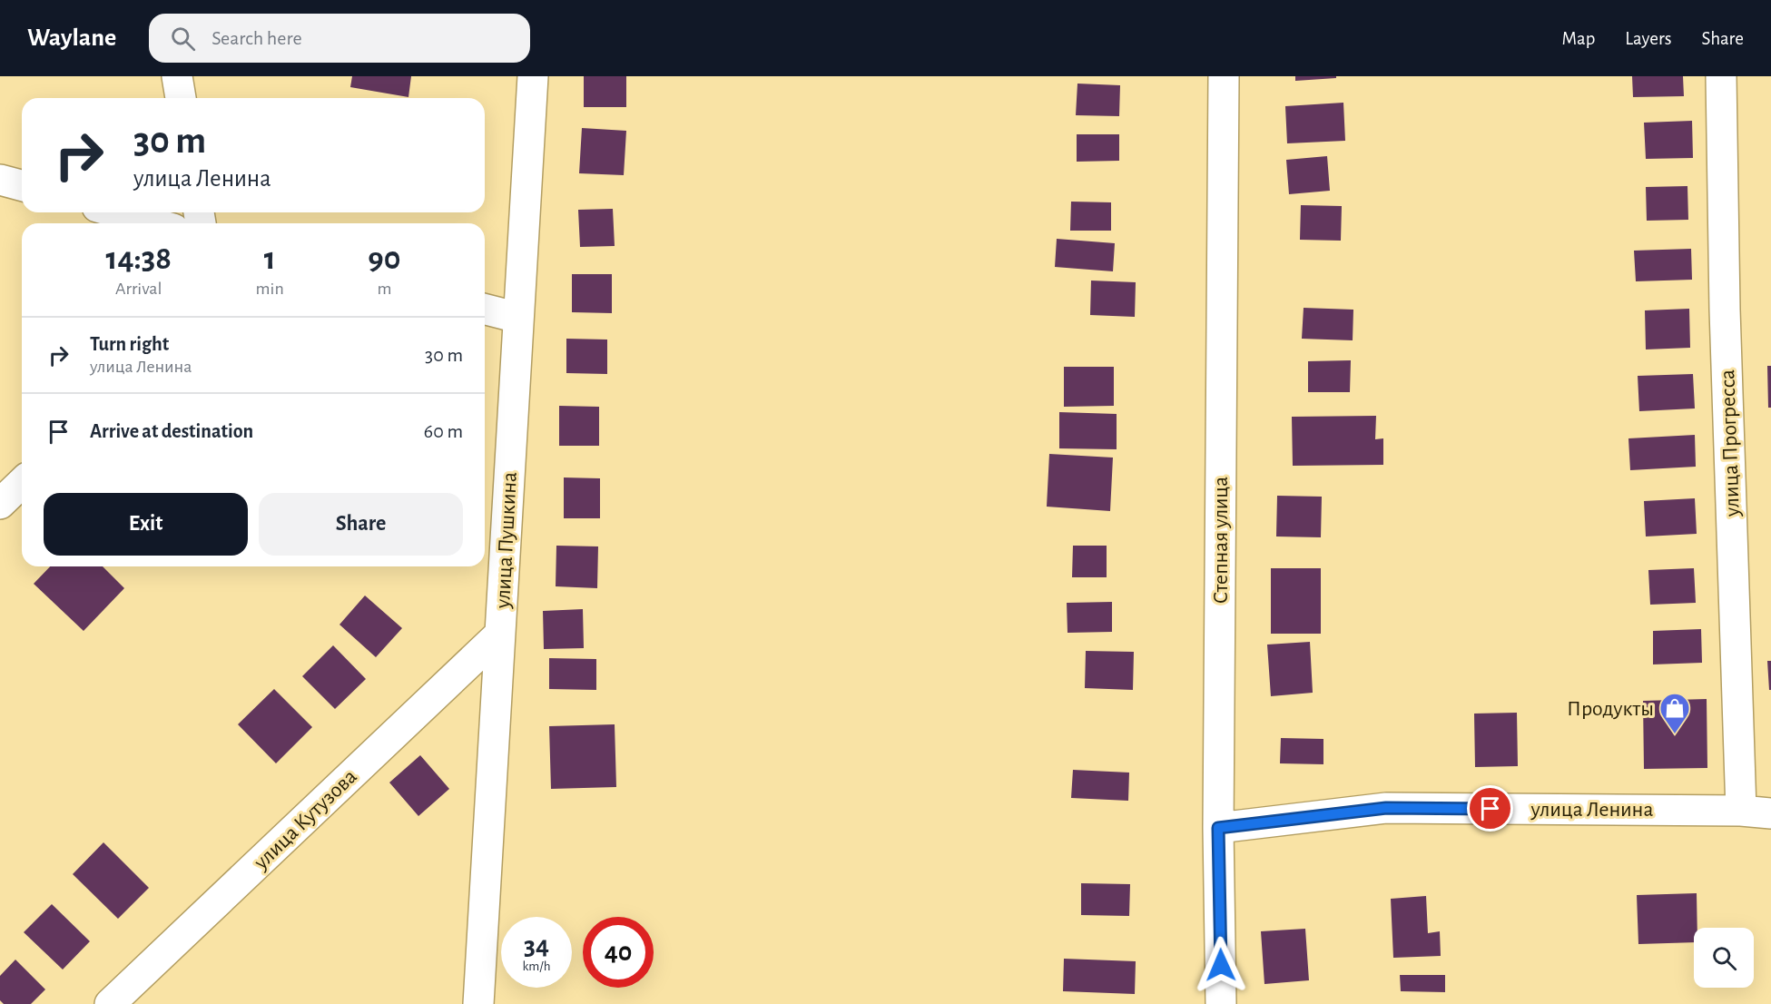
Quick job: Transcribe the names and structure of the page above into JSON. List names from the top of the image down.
{
  "streets": {
    "street": [
      "улица Прогресса",
      "улица Пушкина",
      "Степная улица",
      "улица Ленина",
      "улица Кутузова"
    ]
  },
  "crossings": [
    ["улица Прогресса", "улица Ленина"],
    ["улица Пушкина", "улица Кутузова"],
    ["Степная улица", "улица Ленина"]
  ],
  "places": {
    "shop": ["Продукты"]
  },
  "page": {
    "header": "Waylane",
    "search": "Search here",
    "nav": ["Map", "Layers", "Share"],
    "turn": ["30 m", "улица Ленина"],
    "eta": [
      "14:38",
      "Arrival",
      "1",
      "min",
      "90",
      "m"
    ],
    "list": [
      {
        "name": "Turn right",
        "note": "улица Ленина",
        "value": "30 m"
      },
      {
        "name": "Arrive at destination",
        "value": "60 m"
      }
    ],
    "buttons": ["Exit", "Share"],
    "speed": "34 km/h",
    "limit": "40"
  }
}
